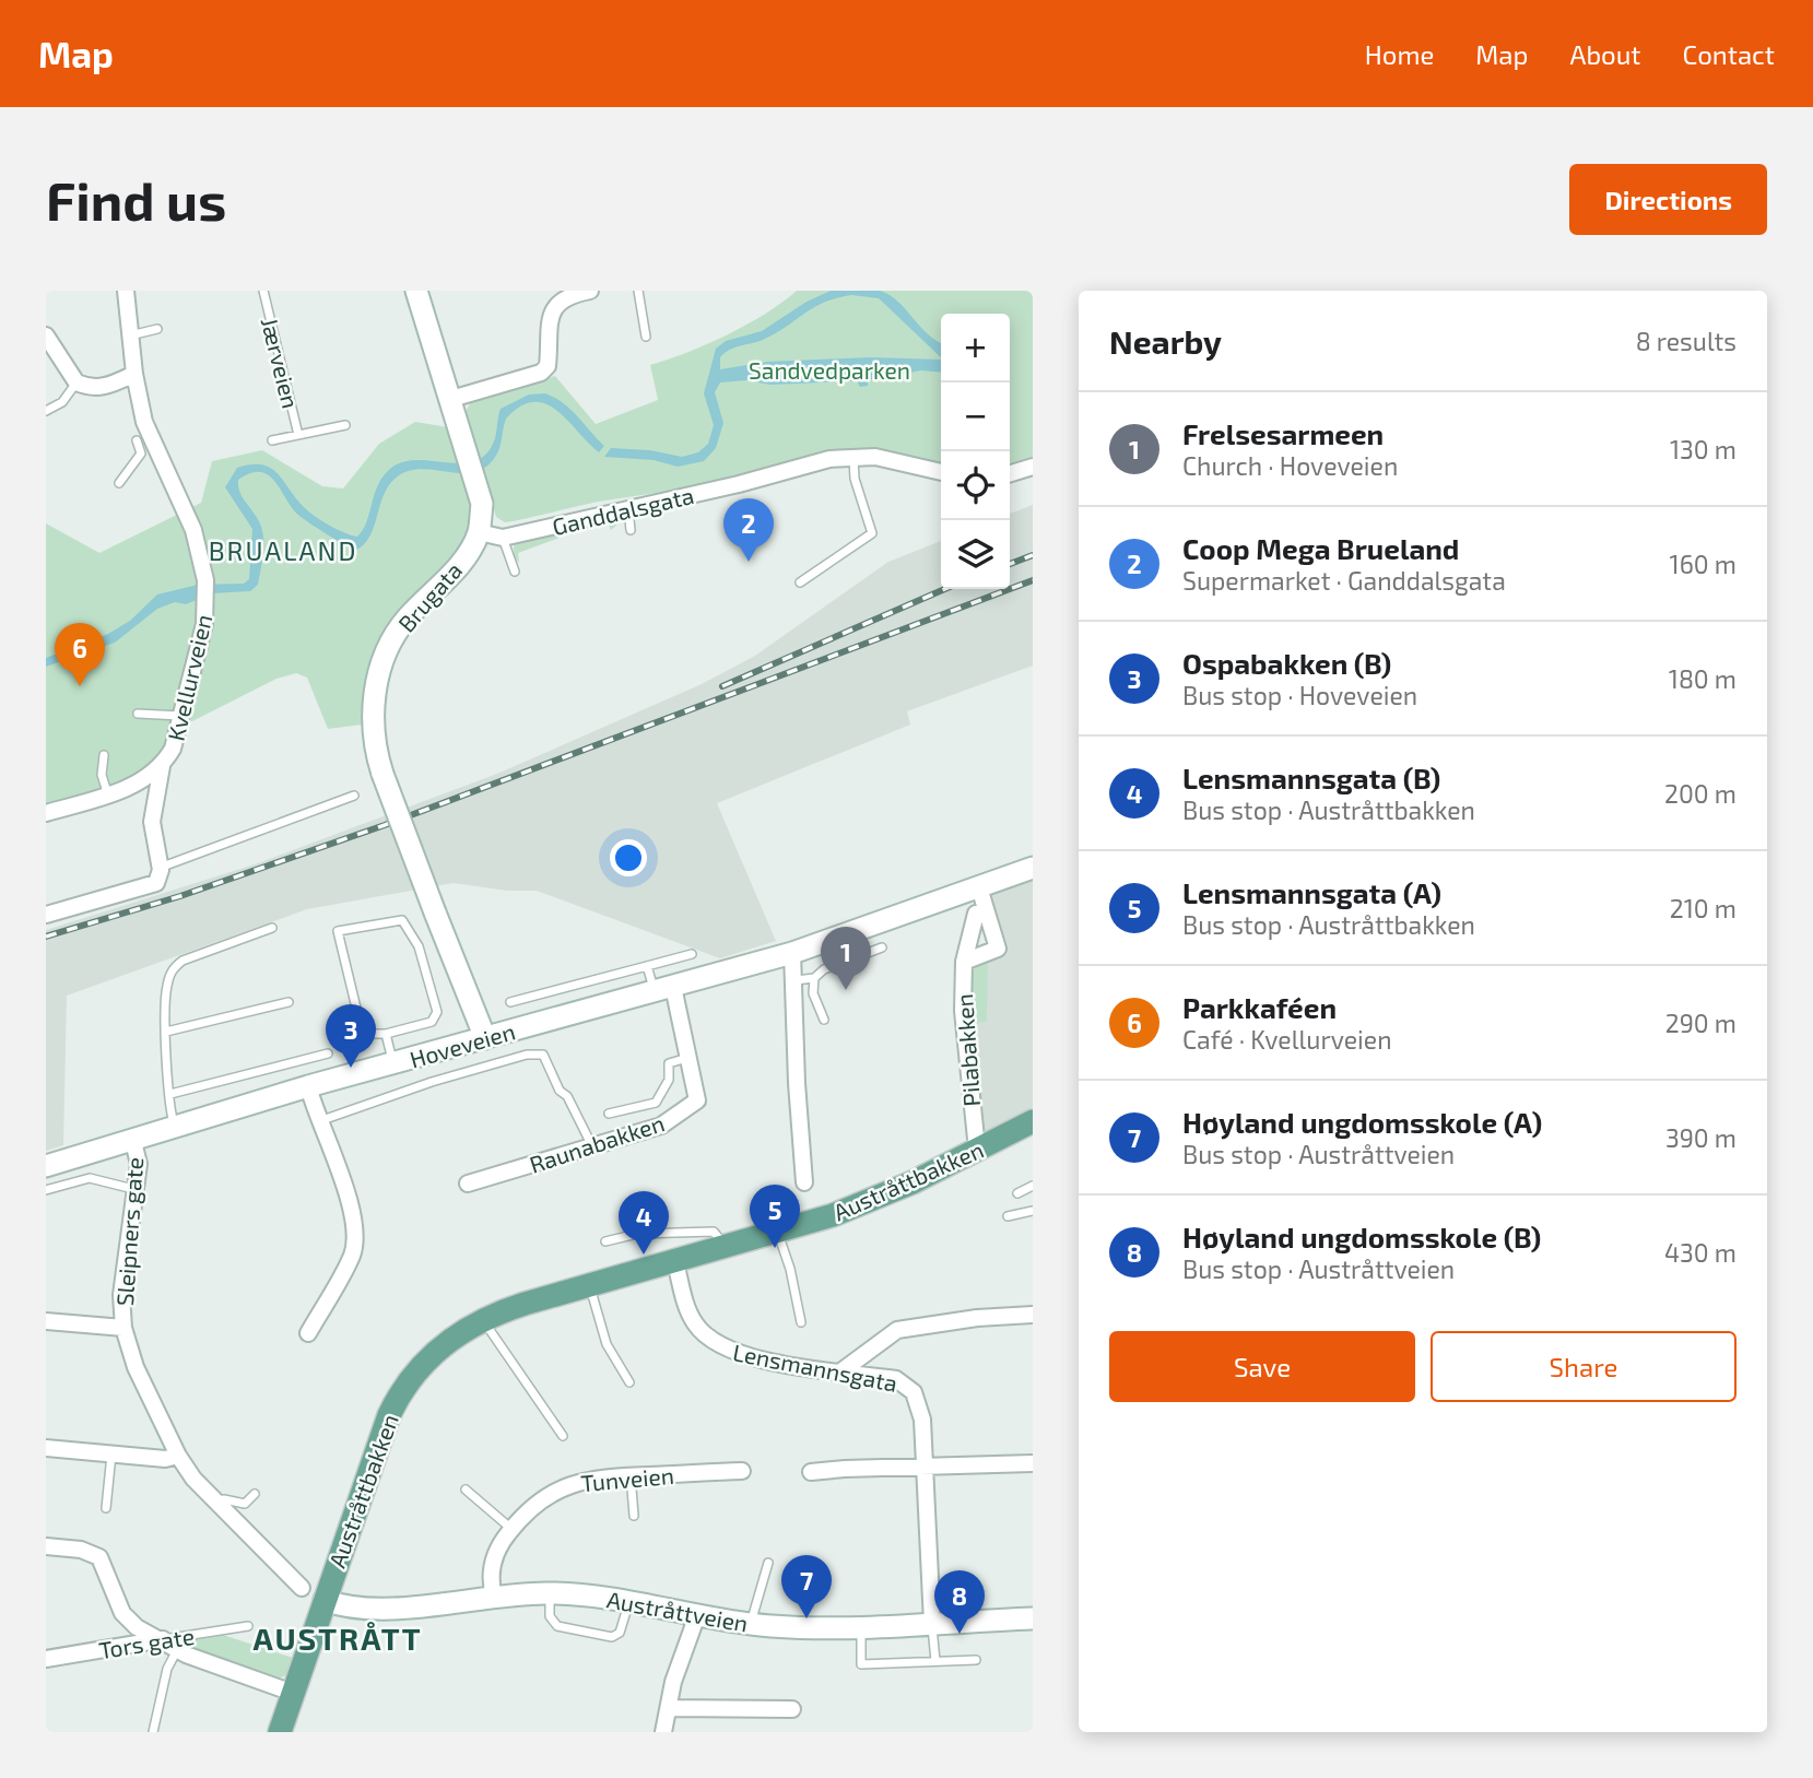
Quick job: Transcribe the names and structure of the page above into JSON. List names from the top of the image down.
{
  "streets": {
    "main road": [
      "Brugata",
      "Hoveveien",
      "Austråttbakken",
      "Austråttveien"
    ],
    "street": [
      "Ganddalsgata",
      "Kvellurveien",
      "Pilabakken",
      "Raunabakken",
      "Sleipners gate",
      "Lensmannsgata",
      "Tunveien",
      "Tors gate"
    ],
    "lane": ["Jærveien"]
  },
  "crossings": [
    ["Ganddalsgata", "Brugata"],
    ["Brugata", "Hoveveien"],
    ["Hoveveien", "Pilabakken"],
    ["Hoveveien", "Raunabakken"],
    ["Hoveveien", "Sleipners gate"],
    ["Austråttbakken", "Lensmannsgata"],
    ["Austråttbakken", "Austråttveien"],
    ["Lensmannsgata", "Austråttveien"],
    ["Tunveien", "Austråttveien"]
  ],
  "districts": ["BRUALAND", "AUSTRÅTT"],
  "parks": ["Sandvedparken"],
  "page": {
    "header": "Map",
    "nav": [
      "Home",
      "Map",
      "About",
      "Contact"
    ],
    "buttons": [
      "Directions",
      ["Save", "Share"]
    ],
    "title": "Find us",
    "heading": ["Nearby", "8 results"],
    "map_buttons": ["+", "−"],
    "list": [
      {
        "mark": "1",
        "name": "Frelsesarmeen",
        "note": "Church · Hoveveien",
        "value": "130 m"
      },
      {
        "mark": "2",
        "name": "Coop Mega Brueland",
        "note": "Supermarket · Ganddalsgata",
        "value": "160 m"
      },
      {
        "mark": "3",
        "name": "Ospabakken (B)",
        "note": "Bus stop · Hoveveien",
        "value": "180 m"
      },
      {
        "mark": "4",
        "name": "Lensmannsgata (B)",
        "note": "Bus stop · Austråttbakken",
        "value": "200 m"
      },
      {
        "mark": "5",
        "name": "Lensmannsgata (A)",
        "note": "Bus stop · Austråttbakken",
        "value": "210 m"
      },
      {
        "mark": "6",
        "name": "Parkkaféen",
        "note": "Café · Kvellurveien",
        "value": "290 m"
      },
      {
        "mark": "7",
        "name": "Høyland ungdomsskole (A)",
        "note": "Bus stop · Austråttveien",
        "value": "390 m"
      },
      {
        "mark": "8",
        "name": "Høyland ungdomsskole (B)",
        "note": "Bus stop · Austråttveien",
        "value": "430 m"
      }
    ],
    "pins": [
      "2",
      "6",
      "1",
      "3",
      "5",
      "4",
      "7",
      "8"
    ]
  }
}
